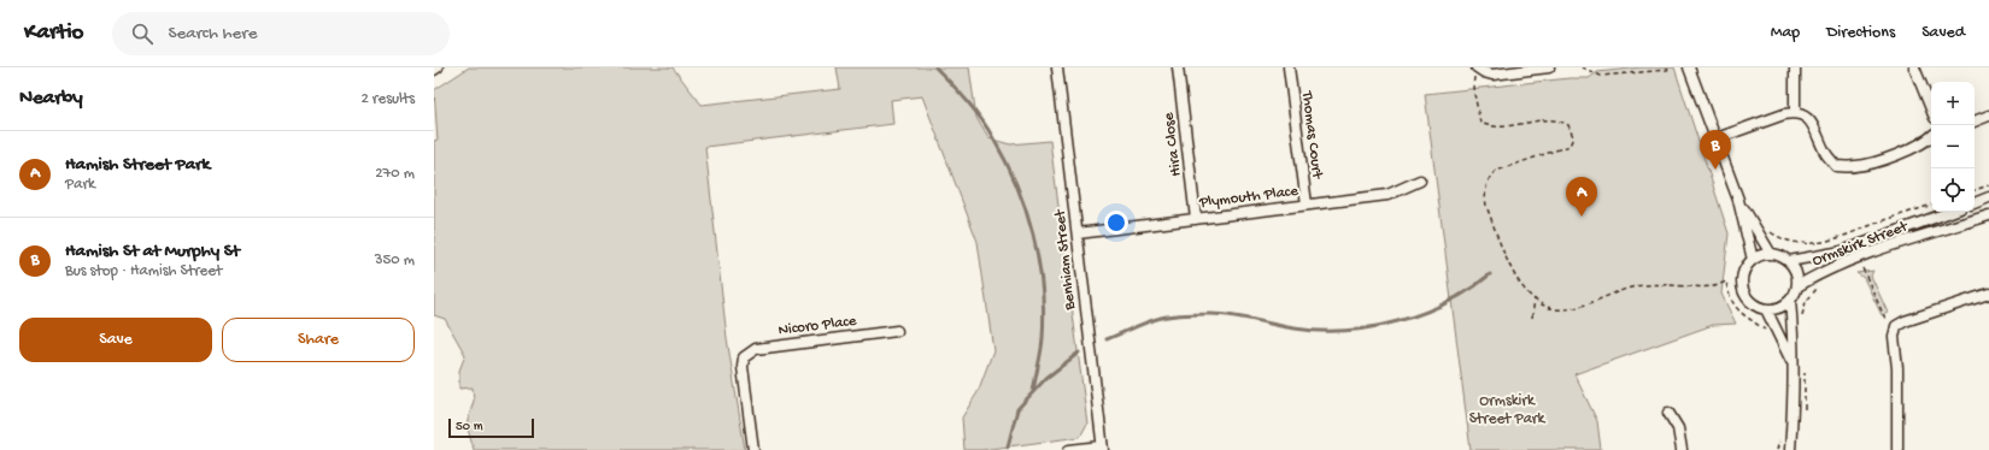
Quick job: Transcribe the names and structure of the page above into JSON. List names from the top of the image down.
{
  "streets": {
    "street": [
      "Thomas Court",
      "Hira Close",
      "Plymouth Place",
      "Ormskirk Street",
      "Benhiam Street",
      "Nicoro Place"
    ]
  },
  "crossings": [
    ["Thomas Court", "Plymouth Place"],
    ["Hira Close", "Plymouth Place"],
    ["Plymouth Place", "Benhiam Street"]
  ],
  "parks": ["Ormskirk Street Park"],
  "scale_bar": "50 m",
  "page": {
    "header": "Kartio",
    "search": "Search here",
    "nav": ["Map", "Directions", "Saved"],
    "heading": ["Nearby", "2 results"],
    "map_buttons": ["+", "−"],
    "list": [
      {
        "mark": "A",
        "name": "Hamish Street Park",
        "note": "Park",
        "value": "270 m"
      },
      {
        "mark": "B",
        "name": "Hamish St at Murphy St",
        "note": "Bus stop · Hamish Street",
        "value": "350 m"
      }
    ],
    "pins": ["B", "A"],
    "buttons": ["Save", "Share"],
    "scale": "50 m"
  }
}
